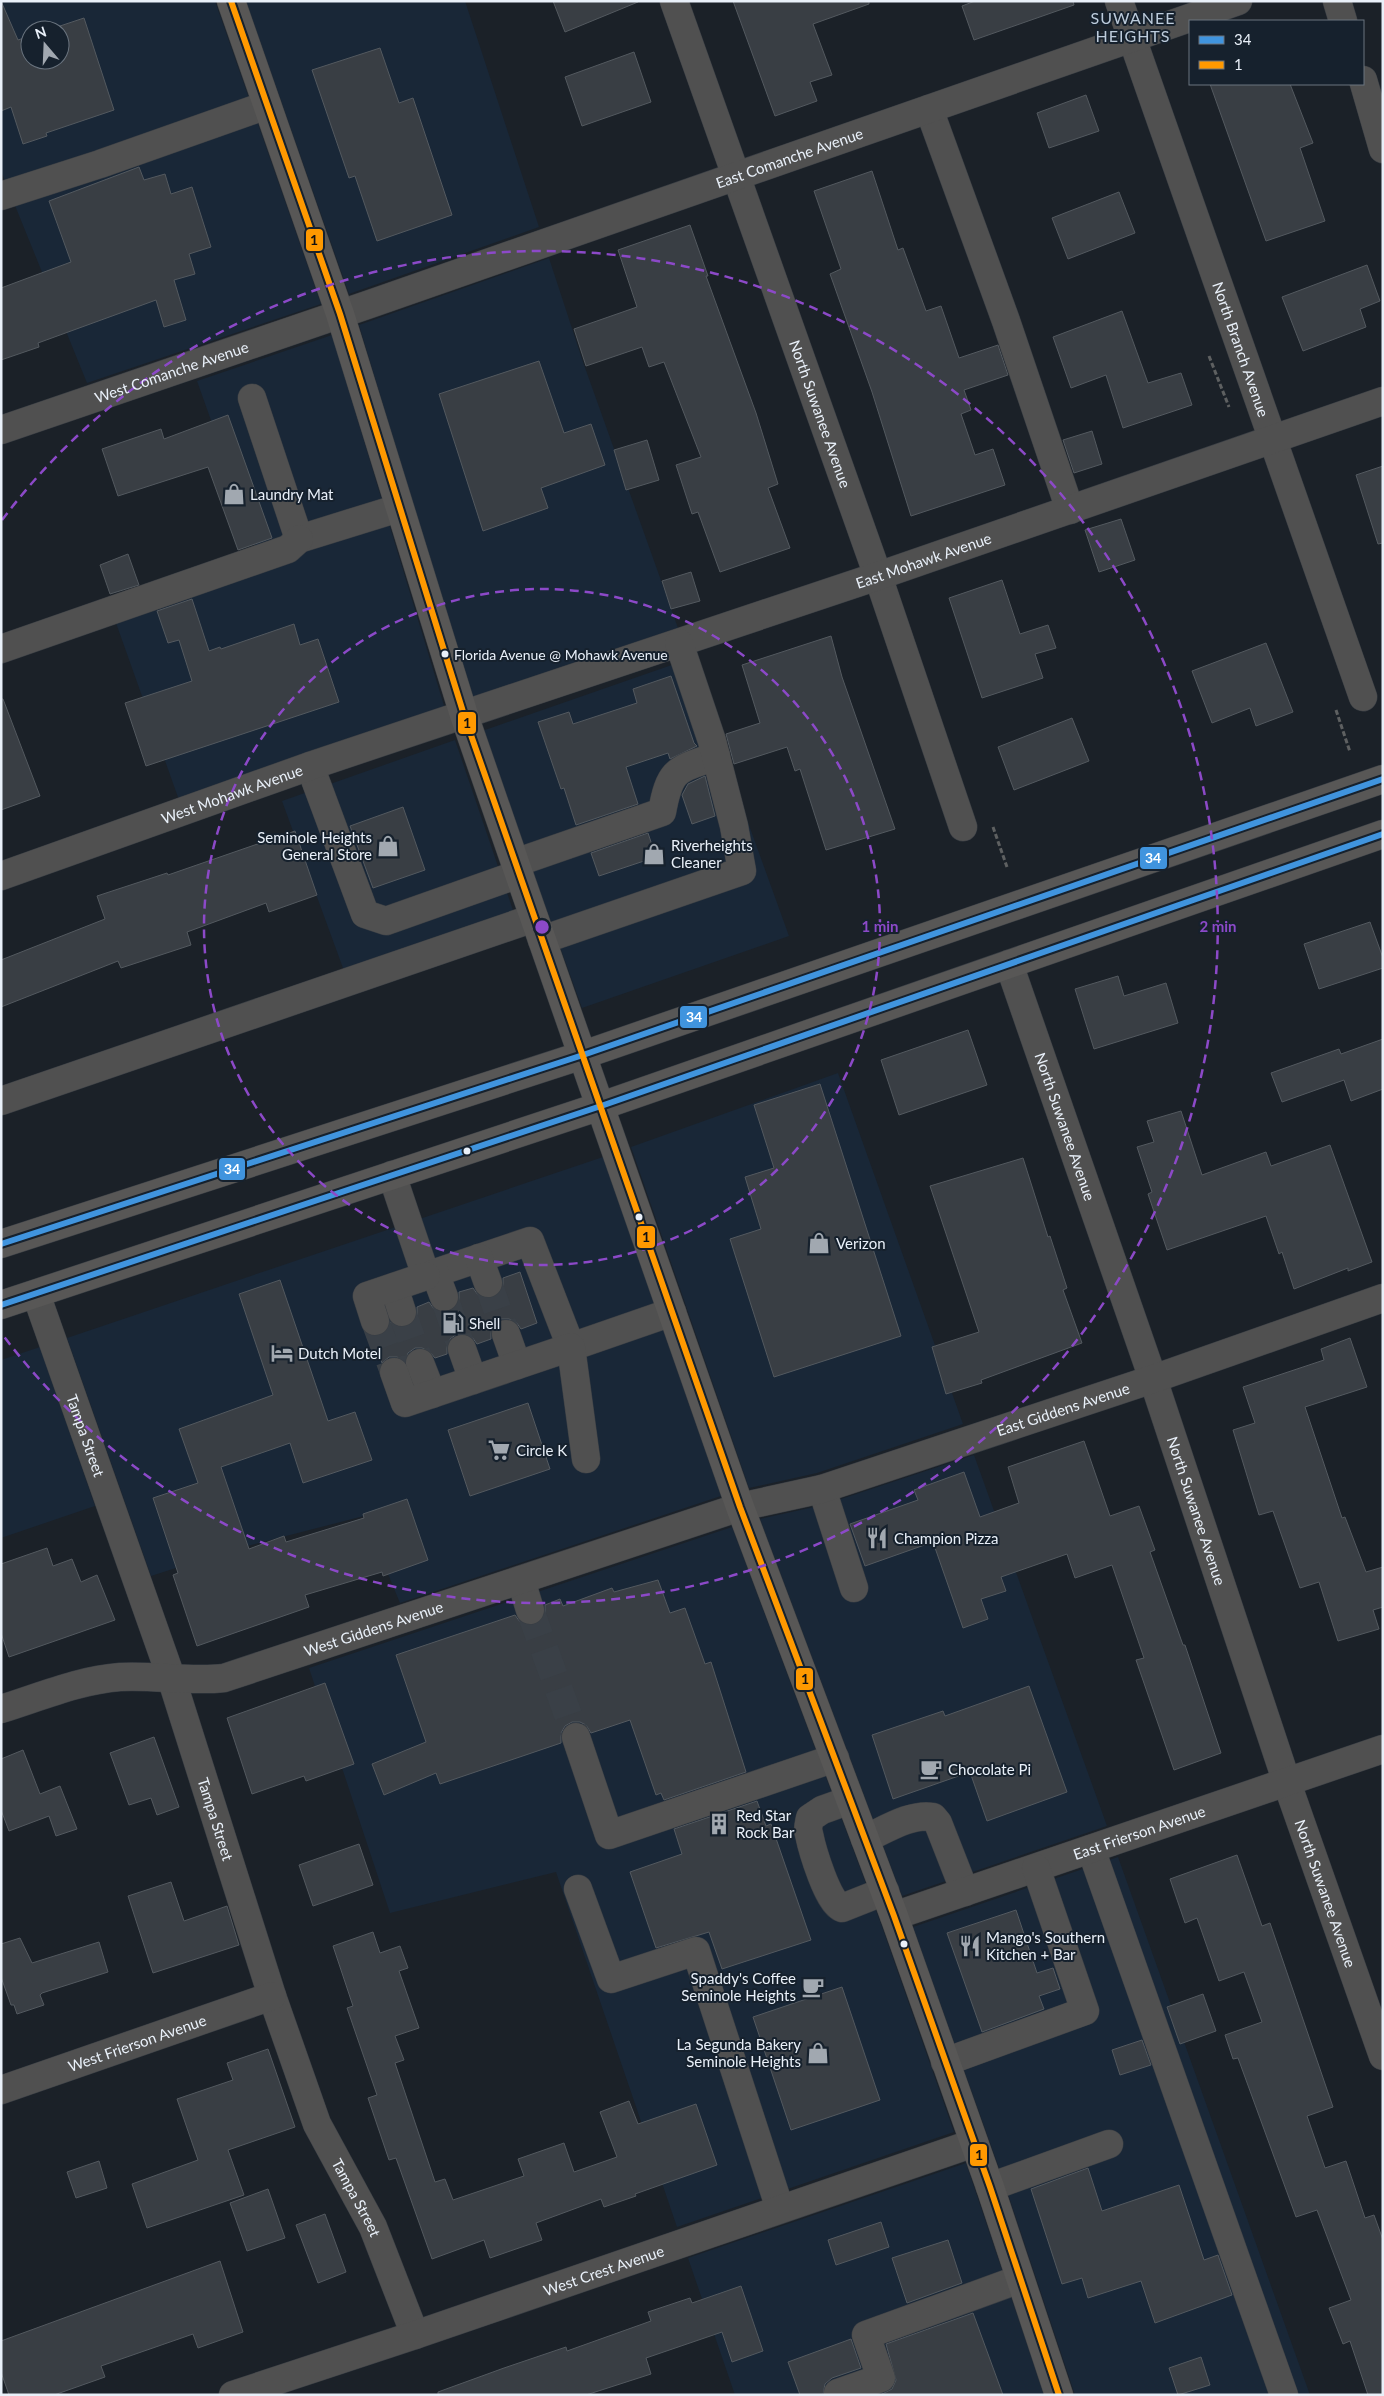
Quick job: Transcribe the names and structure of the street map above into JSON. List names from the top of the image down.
{
  "streets": {
    "street": [
      "East Comanche Avenue",
      "North Branch Avenue",
      "West Comanche Avenue",
      "North Suwanee Avenue",
      "East Mohawk Avenue",
      "West Mohawk Avenue",
      "East Giddens Avenue",
      "Tampa Street",
      "West Giddens Avenue",
      "East Frierson Avenue",
      "West Frierson Avenue",
      "West Crest Avenue"
    ]
  },
  "crossings": [
    ["East Comanche Avenue", "North Branch Avenue"],
    ["East Comanche Avenue", "West Comanche Avenue"],
    ["East Comanche Avenue", "North Suwanee Avenue"],
    ["North Branch Avenue", "East Mohawk Avenue"],
    ["North Suwanee Avenue", "East Mohawk Avenue"],
    ["North Suwanee Avenue", "East Giddens Avenue"],
    ["North Suwanee Avenue", "East Frierson Avenue"],
    ["East Mohawk Avenue", "West Mohawk Avenue"],
    ["East Giddens Avenue", "West Giddens Avenue"],
    ["Tampa Street", "West Giddens Avenue"],
    ["Tampa Street", "West Frierson Avenue"],
    ["Tampa Street", "West Crest Avenue"]
  ],
  "districts": ["SUWANEE HEIGHTS"],
  "places": {
    "shop": [
      "Laundry Mat",
      "Seminole Heights General Store",
      "Riverheights Cleaner",
      "Verizon",
      "La Segunda Bakery Seminole Heights"
    ],
    "other": ["Florida Avenue @ Mohawk Avenue"],
    "fuel station": ["Shell"],
    "hotel": ["Dutch Motel"],
    "supermarket": ["Circle K"],
    "restaurant": ["Champion Pizza", "Mango's Southern Kitchen + Bar"],
    "cafe": ["Chocolate Pi", "Spaddy's Coffee Seminole Heights"],
    "building": ["Red Star Rock Bar"]
  },
  "lines": ["transit line 1", "transit line 34"],
  "legend": ["34", "1"],
  "north": "top",
  "rings": ["1 min", "2 min"]
}
